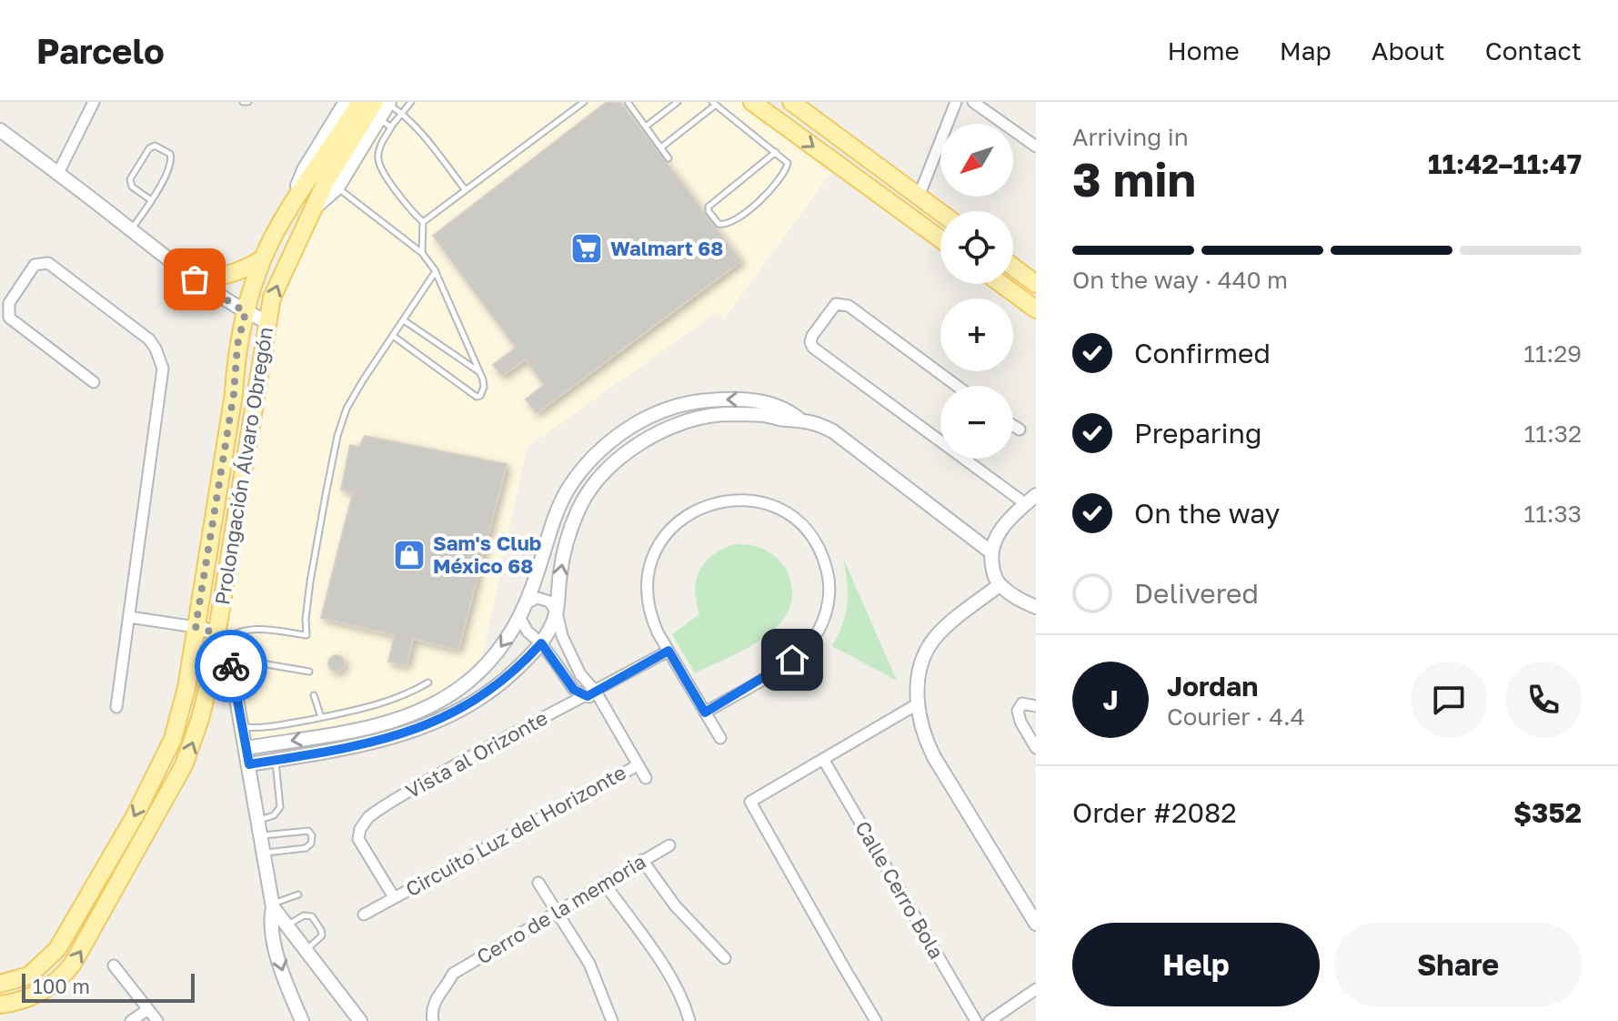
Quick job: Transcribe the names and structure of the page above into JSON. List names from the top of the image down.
{
  "streets": {
    "main road": ["Prolongación Álvaro Obregón"],
    "street": [
      "Vista al Orizonte",
      "Circuito Luz del Horizonte",
      "Calle Cerro Bola",
      "Cerro de la memoria"
    ]
  },
  "crossings": [
    ["Vista al Orizonte", "Circuito Luz del Horizonte"]
  ],
  "places": {
    "supermarket": ["Walmart 68"],
    "shop": ["Sam's Club México 68"]
  },
  "scale_bar": "100 m",
  "north": "bottom left",
  "page": {
    "header": "Parcelo",
    "nav": [
      "Home",
      "Map",
      "About",
      "Contact"
    ],
    "heading": ["3 min", "Arriving in", "11:42–11:47"],
    "panel": [
      "Jordan",
      "Courier · 4.4",
      "Order #2082",
      "$352"
    ],
    "map_buttons": ["+", "−"],
    "bar": "On the way · 440 m",
    "list": [
      ["Confirmed", "11:29"],
      ["Preparing", "11:32"],
      ["On the way", "11:33"],
      "Delivered"
    ],
    "round": "J",
    "buttons": ["Help", "Share"],
    "scale": "100 m"
  }
}
